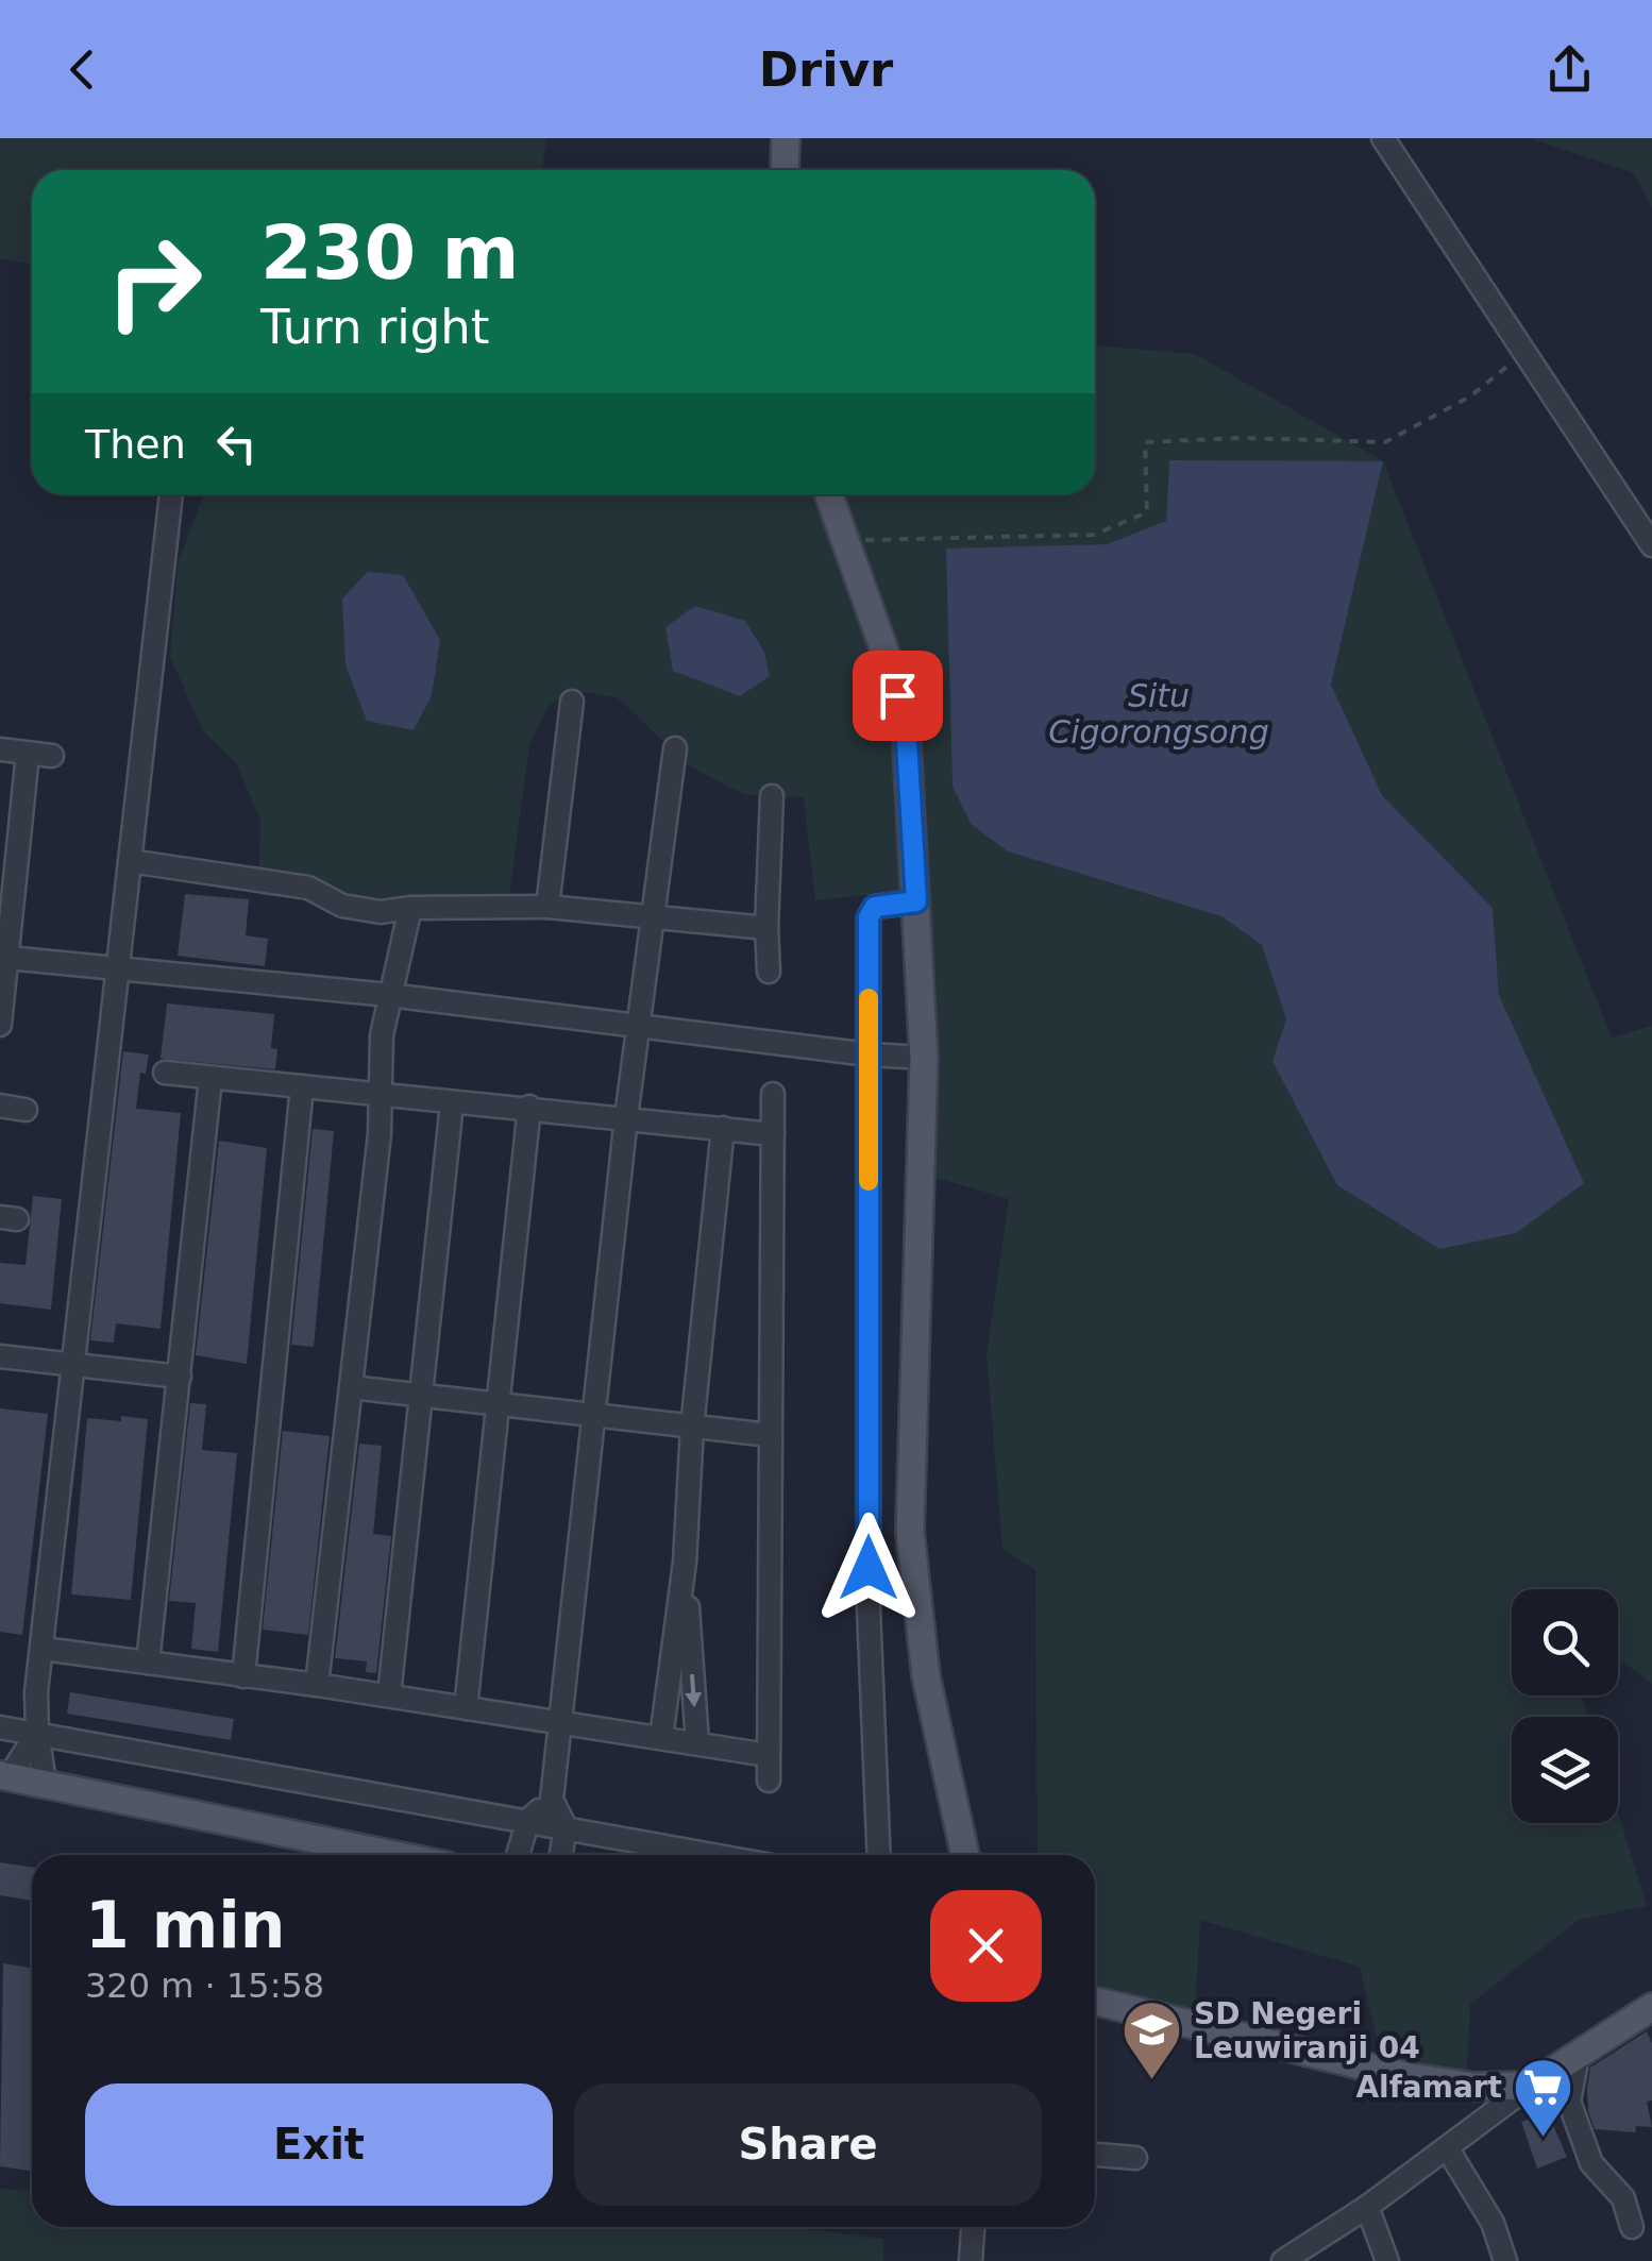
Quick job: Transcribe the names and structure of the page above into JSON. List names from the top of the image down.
{
  "water": ["Situ Cigorongsong"],
  "places": {
    "school or university": ["SD Negeri Leuwiranji 04"],
    "supermarket": ["Alfamart"]
  },
  "page": {
    "header": "Drivr",
    "turn": ["230 m", "Turn right"],
    "then": "Then",
    "heading": ["1 min", "320 m · 15:58"],
    "buttons": ["Exit", "Share"]
  }
}
